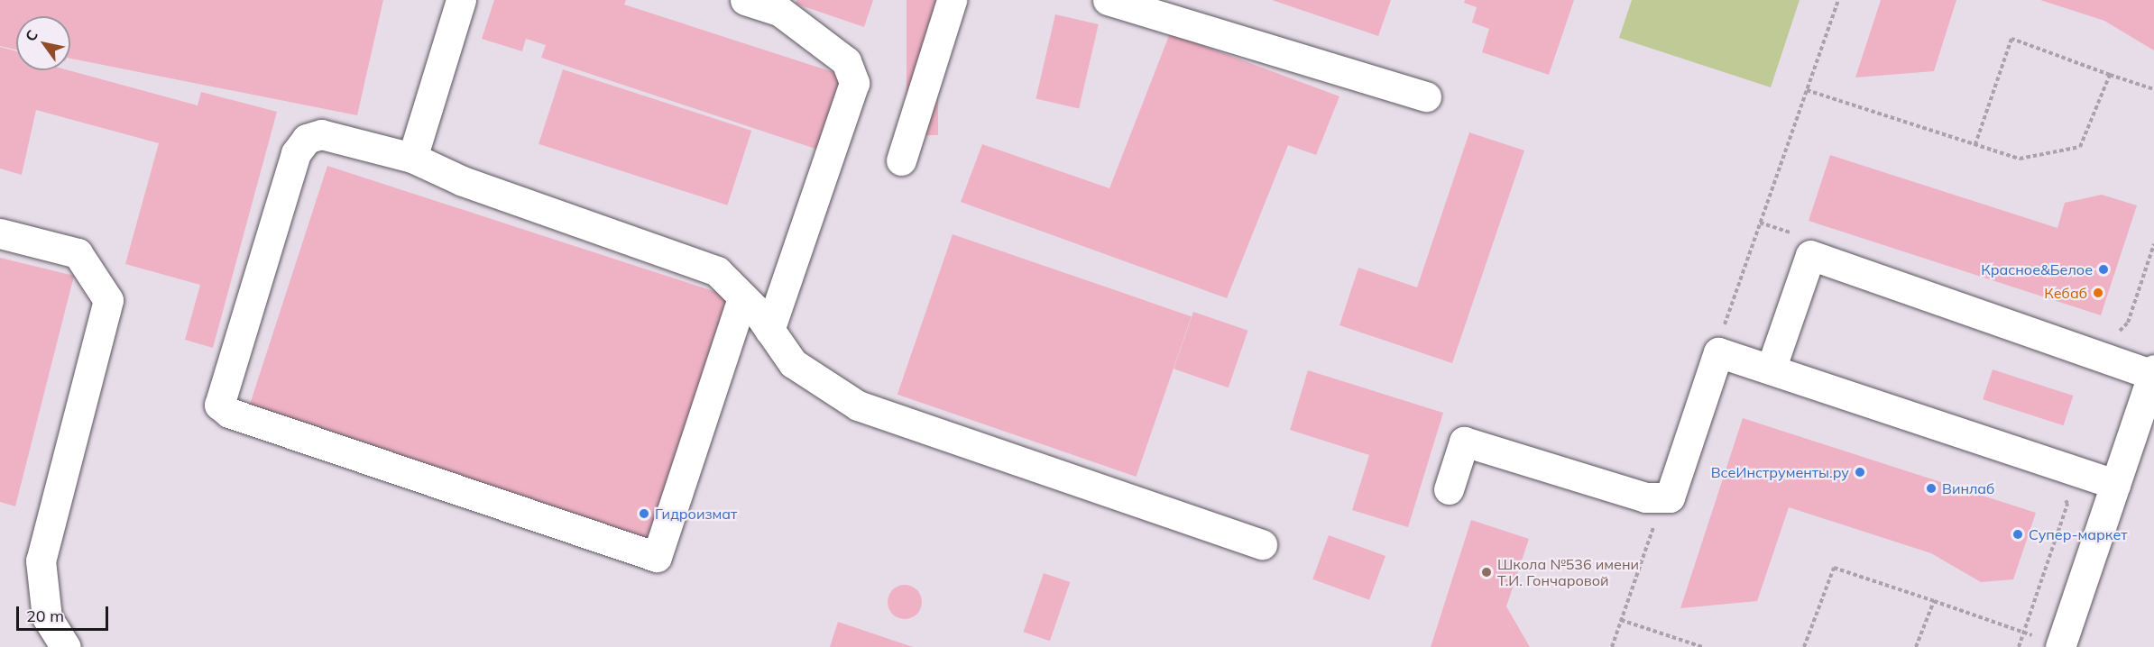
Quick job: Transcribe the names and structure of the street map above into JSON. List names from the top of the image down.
{
  "places": [
    "Красное&Белое",
    "Кебаб",
    "ВсеИнструменты.ру",
    "Винлаб",
    "Гидроизмат",
    "Супер-маркет",
    "Школа №536 имени Т.И. Гончаровой"
  ],
  "scale_bar": "20 m",
  "north": "top left"
}
